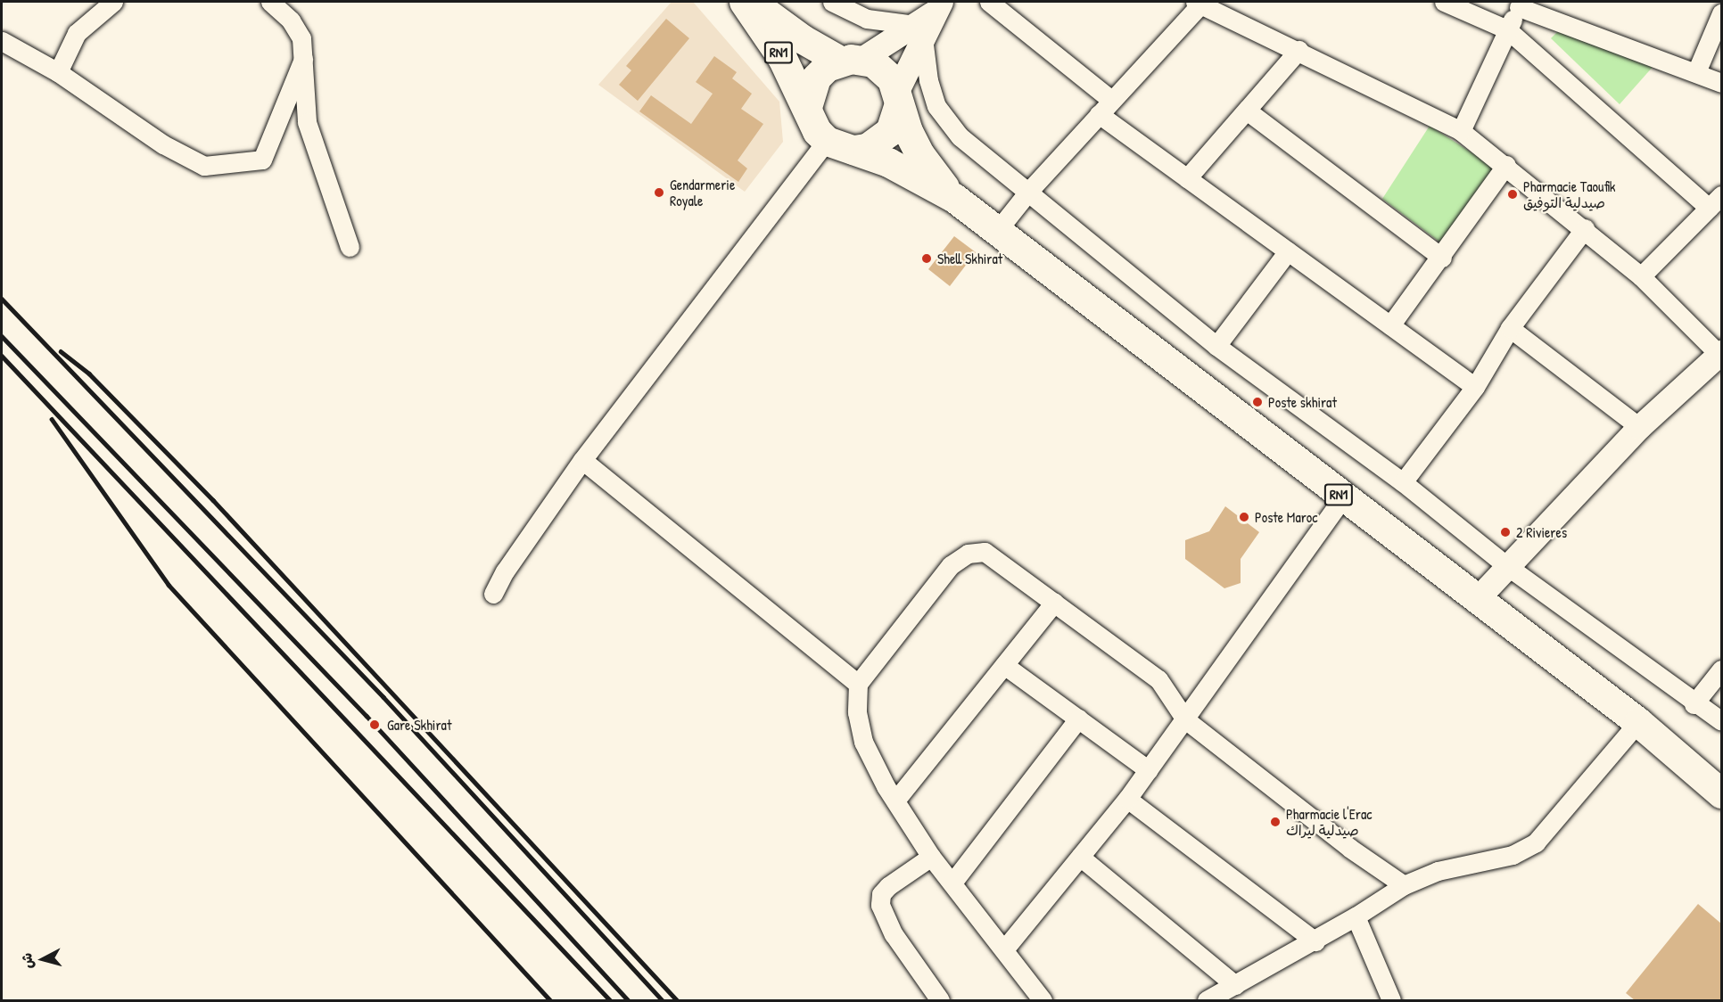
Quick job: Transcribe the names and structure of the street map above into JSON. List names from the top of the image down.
{
  "streets": {
    "main road": ["RN1"]
  },
  "places": [
    "Gendarmerie Royale",
    "Pharmacie Taoufik صيدلية التوفيق",
    "Shell Skhirat",
    "Poste skhirat",
    "Poste Maroc",
    "2 Rivieres",
    "Gare Skhirat",
    "Pharmacie l'Erac صيدلية ليراك"
  ],
  "north": "left"
}
